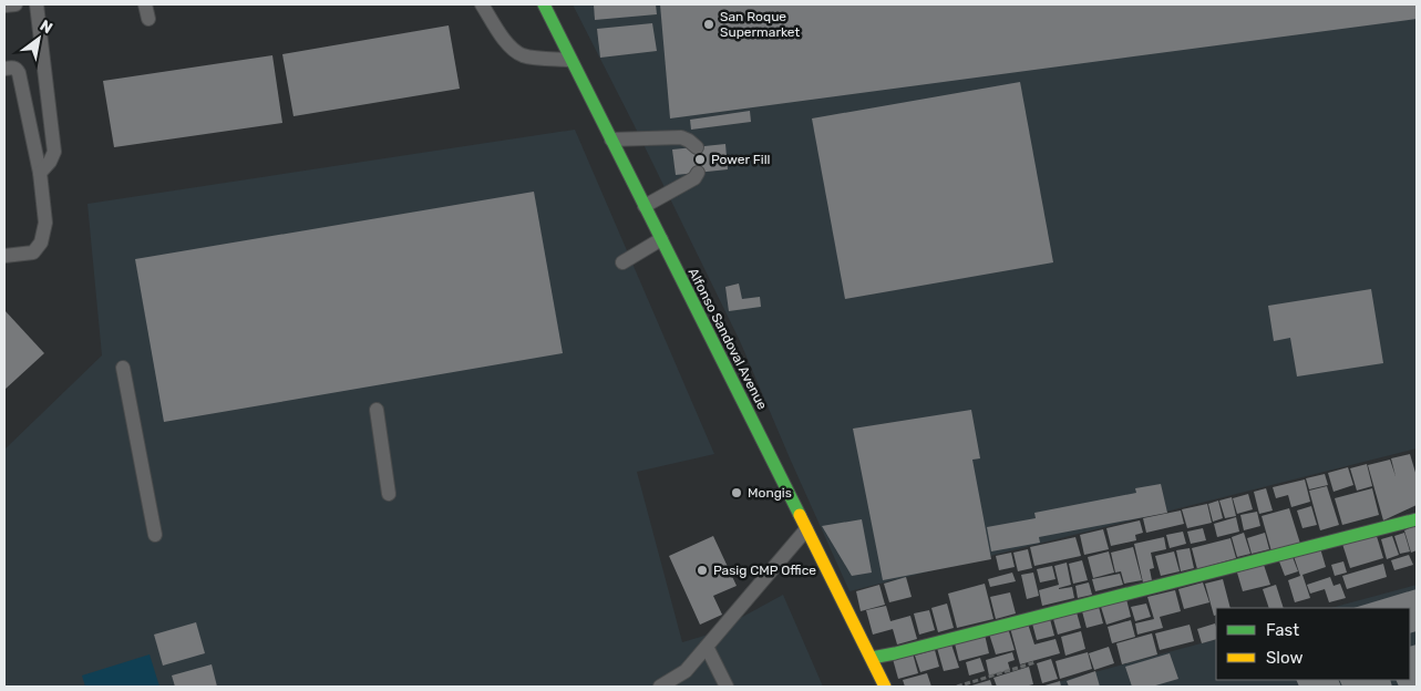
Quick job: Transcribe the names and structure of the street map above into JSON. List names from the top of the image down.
{
  "streets": {
    "main road": ["Alfonso Sandoval Avenue"]
  },
  "places": [
    "San Roque Supermarket",
    "Power Fill",
    "Mongis",
    "Pasig CMP Office"
  ],
  "legend": ["Fast", "Slow"],
  "north": "top right"
}
